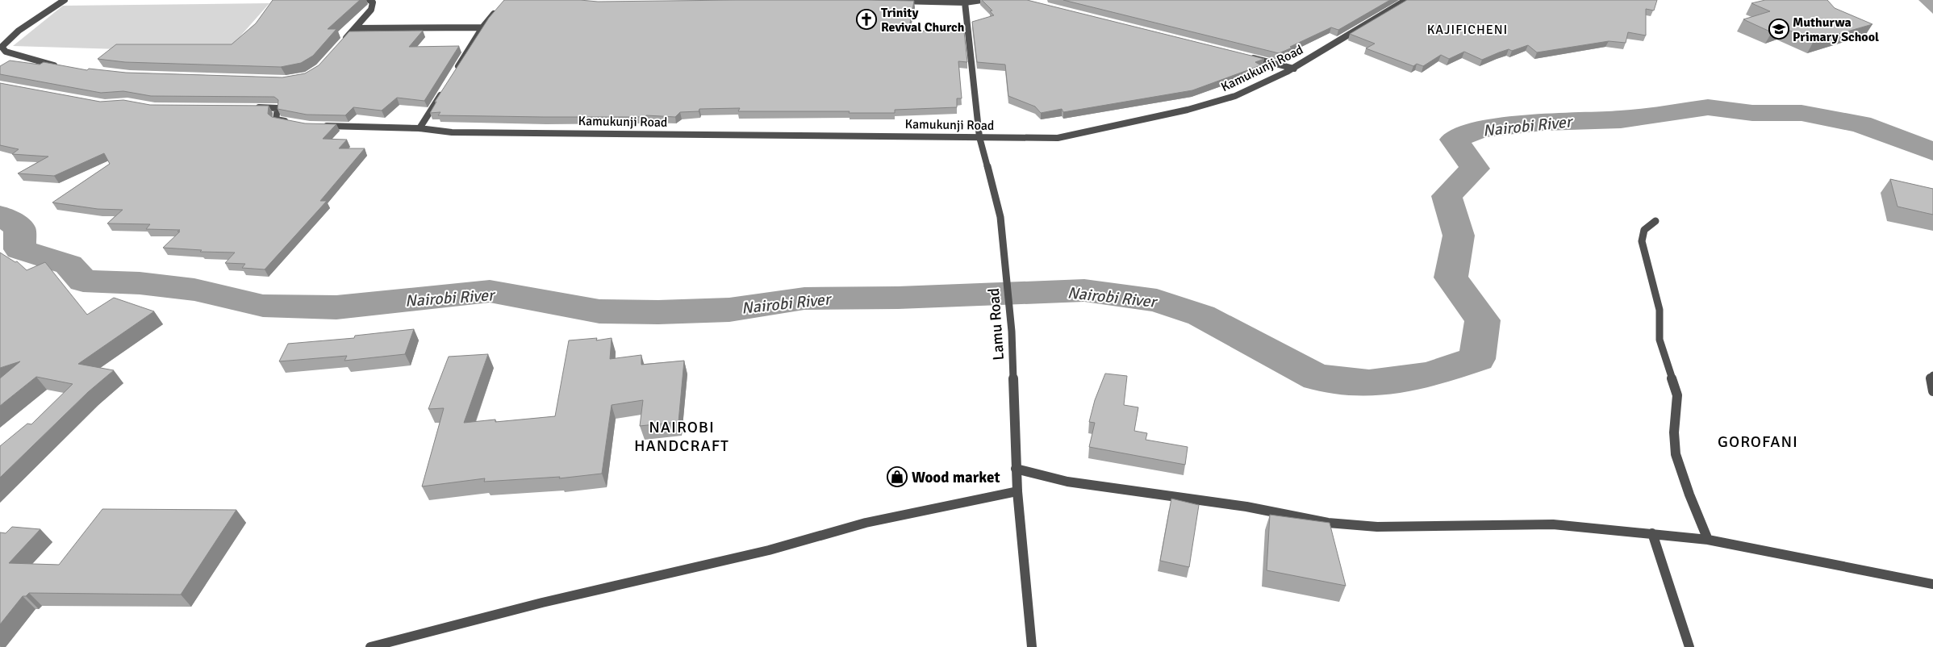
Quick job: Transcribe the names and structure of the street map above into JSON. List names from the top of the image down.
{
  "streets": {
    "street": ["Kamukunji Road", "Lamu Road"]
  },
  "crossings": [
    ["Kamukunji Road", "Lamu Road"]
  ],
  "districts": ["KAJIFICHENI", "NAIROBI HANDCRAFT", "GOROFANI"],
  "water": ["Nairobi River"],
  "places": {
    "church": ["Trinity Revival Church"],
    "school or university": ["Muthurwa Primary School"],
    "shop": ["Wood market"]
  }
}
